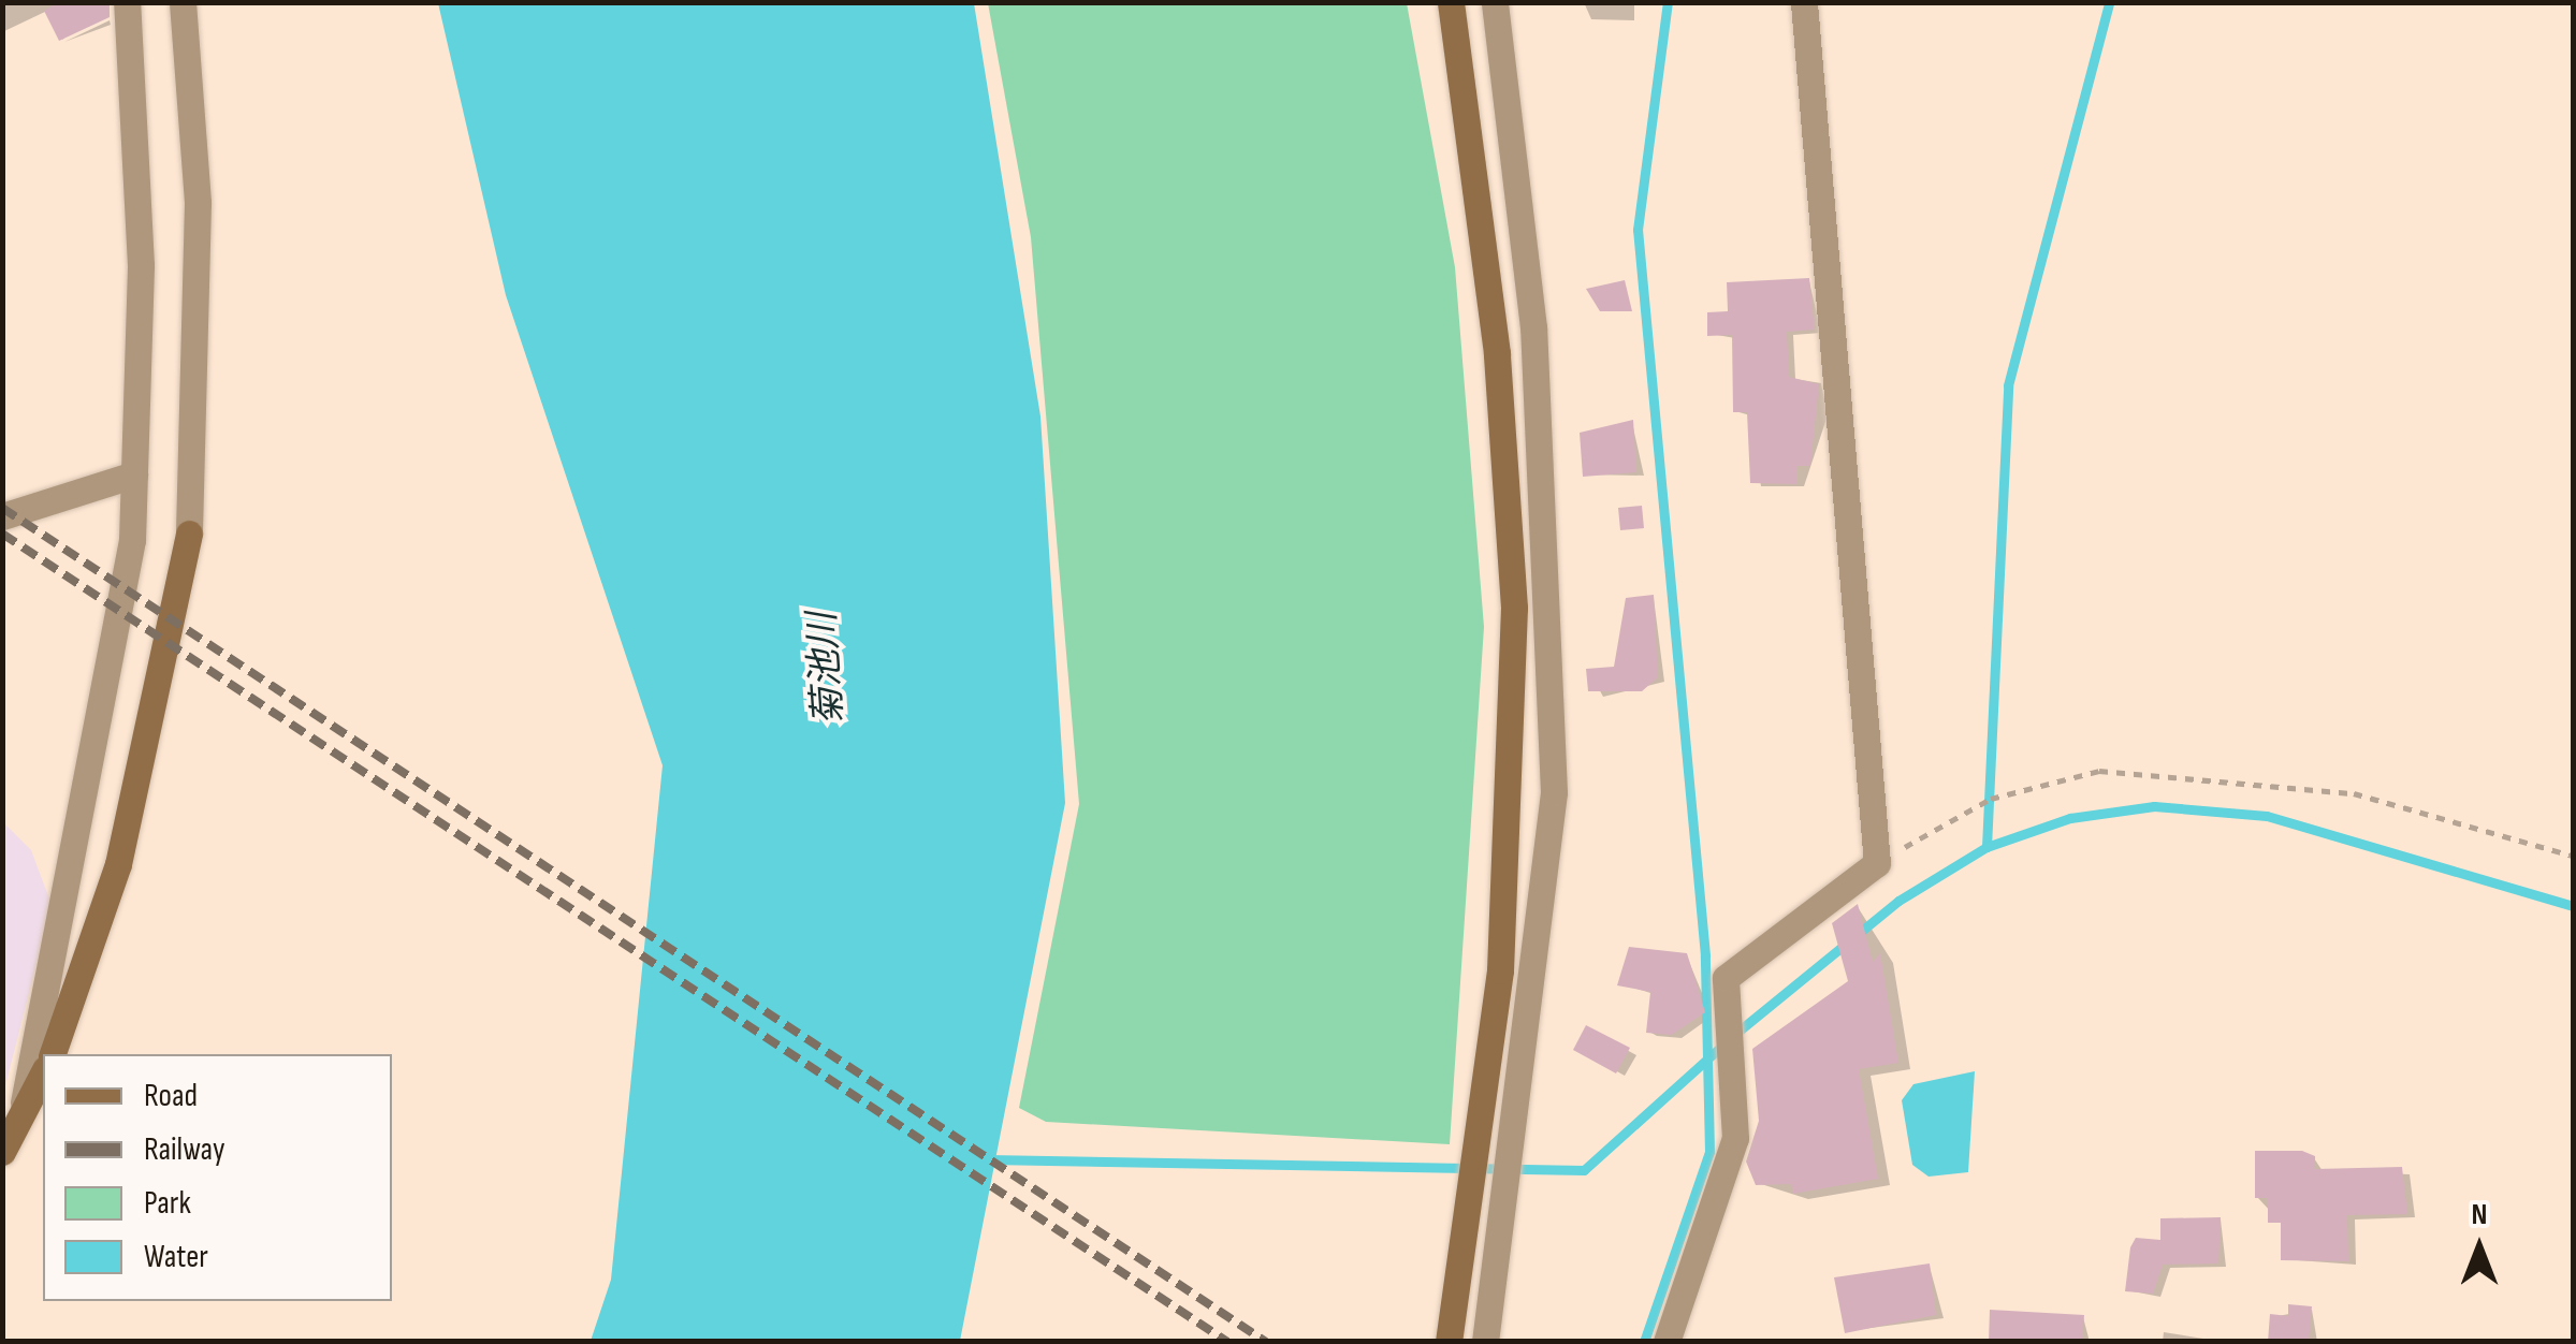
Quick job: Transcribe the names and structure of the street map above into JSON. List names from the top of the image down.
{
  "water": ["菊池川"],
  "legend": [
    "Road",
    "Railway",
    "Park",
    "Water"
  ],
  "north": "top"
}
